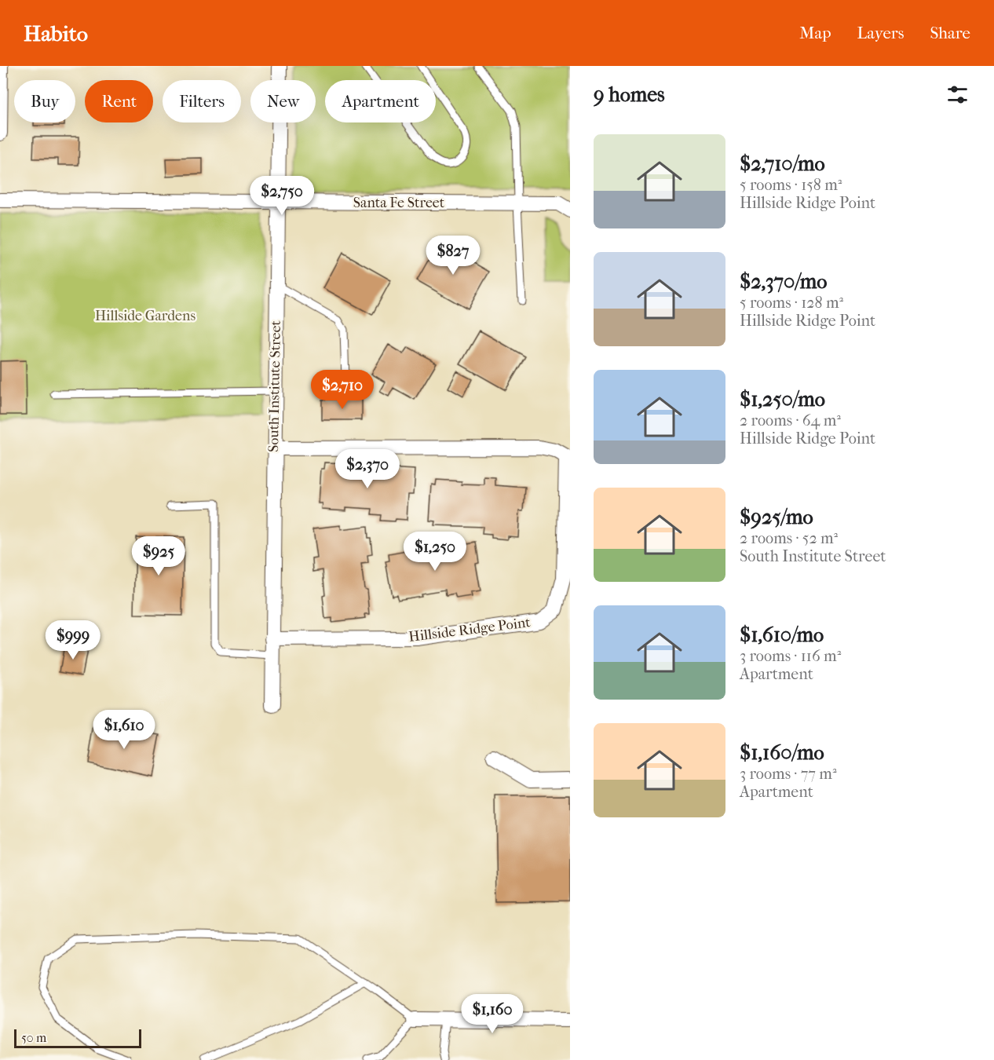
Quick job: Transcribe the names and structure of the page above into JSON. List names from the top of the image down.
{
  "streets": {
    "street": ["Santa Fe Street", "South Institute Street", "Hillside Ridge Point"]
  },
  "crossings": [
    ["Santa Fe Street", "South Institute Street"],
    ["South Institute Street", "Hillside Ridge Point"]
  ],
  "parks": ["Hillside Gardens"],
  "scale_bar": "50 m",
  "page": {
    "header": "Habito",
    "nav": ["Map", "Layers", "Share"],
    "heading": "9 homes",
    "chip": [
      "Buy",
      "Rent",
      "Filters",
      "New",
      "Apartment"
    ],
    "list": [
      {
        "name": "$2,710/mo",
        "note": "5 rooms · 158 m² · Hillside Ridge Point"
      },
      {
        "name": "$2,370/mo",
        "note": "5 rooms · 128 m² · Hillside Ridge Point"
      },
      {
        "name": "$1,250/mo",
        "note": "2 rooms · 64 m² · Hillside Ridge Point"
      },
      {
        "name": "$925/mo",
        "note": "2 rooms · 52 m² · South Institute Street"
      },
      {
        "name": "$1,610/mo",
        "note": "3 rooms · 116 m² · Apartment"
      },
      {
        "name": "$1,160/mo",
        "note": "3 rooms · 77 m² · Apartment"
      }
    ],
    "price": [
      "$2,750",
      "$827",
      "$2,710",
      "$2,370",
      "$1,250",
      "$925",
      "$999",
      "$1,610",
      "$1,160"
    ],
    "scale": "50 m"
  }
}
